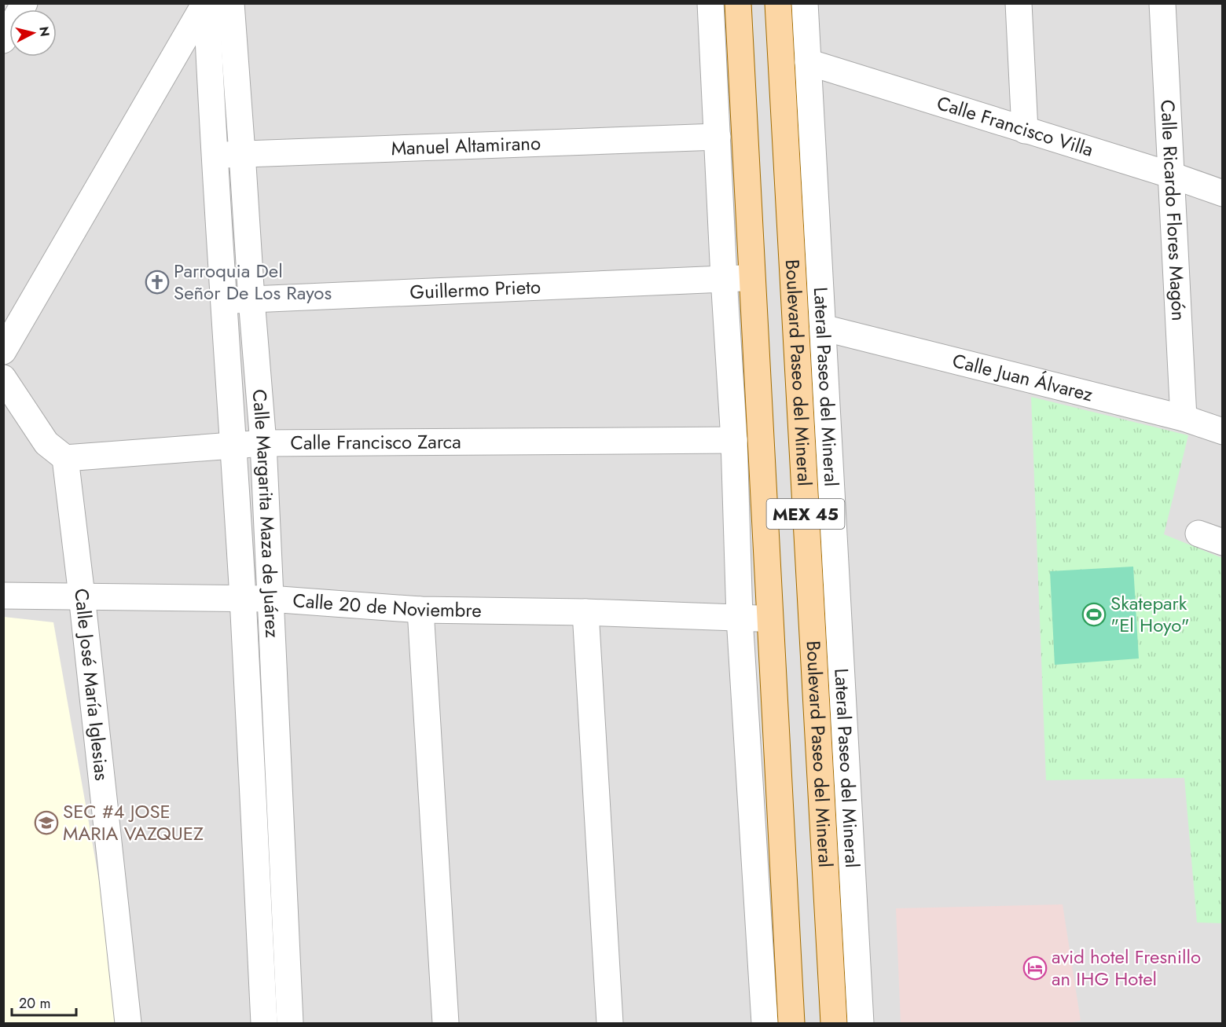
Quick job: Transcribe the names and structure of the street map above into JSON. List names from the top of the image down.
{
  "streets": {
    "main road": ["Boulevard Paseo del Mineral", "MEX 45"],
    "street": [
      "Calle Francisco Villa",
      "Manuel Altamirano",
      "Calle Ricardo Flores Magón",
      "Guillermo Prieto",
      "Calle Juan Álvarez",
      "Lateral Paseo del Mineral",
      "Calle Francisco Zarca",
      "Calle Margarita Maza de Juárez",
      "Calle 20 de Noviembre",
      "Calle José María Iglesias"
    ]
  },
  "crossings": [
    ["Calle Francisco Villa", "Calle Ricardo Flores Magón"],
    ["Calle Francisco Villa", "Lateral Paseo del Mineral"],
    ["Manuel Altamirano", "Calle Margarita Maza de Juárez"],
    ["Calle Ricardo Flores Magón", "Calle Juan Álvarez"],
    ["Guillermo Prieto", "Calle Margarita Maza de Juárez"],
    ["Guillermo Prieto", "MEX 45"],
    ["Calle Juan Álvarez", "Lateral Paseo del Mineral"],
    ["Calle Francisco Zarca", "Calle Margarita Maza de Juárez"],
    ["Calle Francisco Zarca", "Calle José María Iglesias"],
    ["Calle Margarita Maza de Juárez", "Calle 20 de Noviembre"],
    ["MEX 45", "Calle 20 de Noviembre"],
    ["Calle 20 de Noviembre", "Calle José María Iglesias"]
  ],
  "places": {
    "church": ["Parroquia Del Señor De Los Rayos"],
    "sports": ["Skatepark \"El Hoyo\""],
    "school or university": ["SEC #4 JOSE MARIA VAZQUEZ"],
    "hotel": ["avid hotel Fresnillo an IHG Hotel"]
  },
  "scale_bar": "20 m",
  "north": "right"
}
